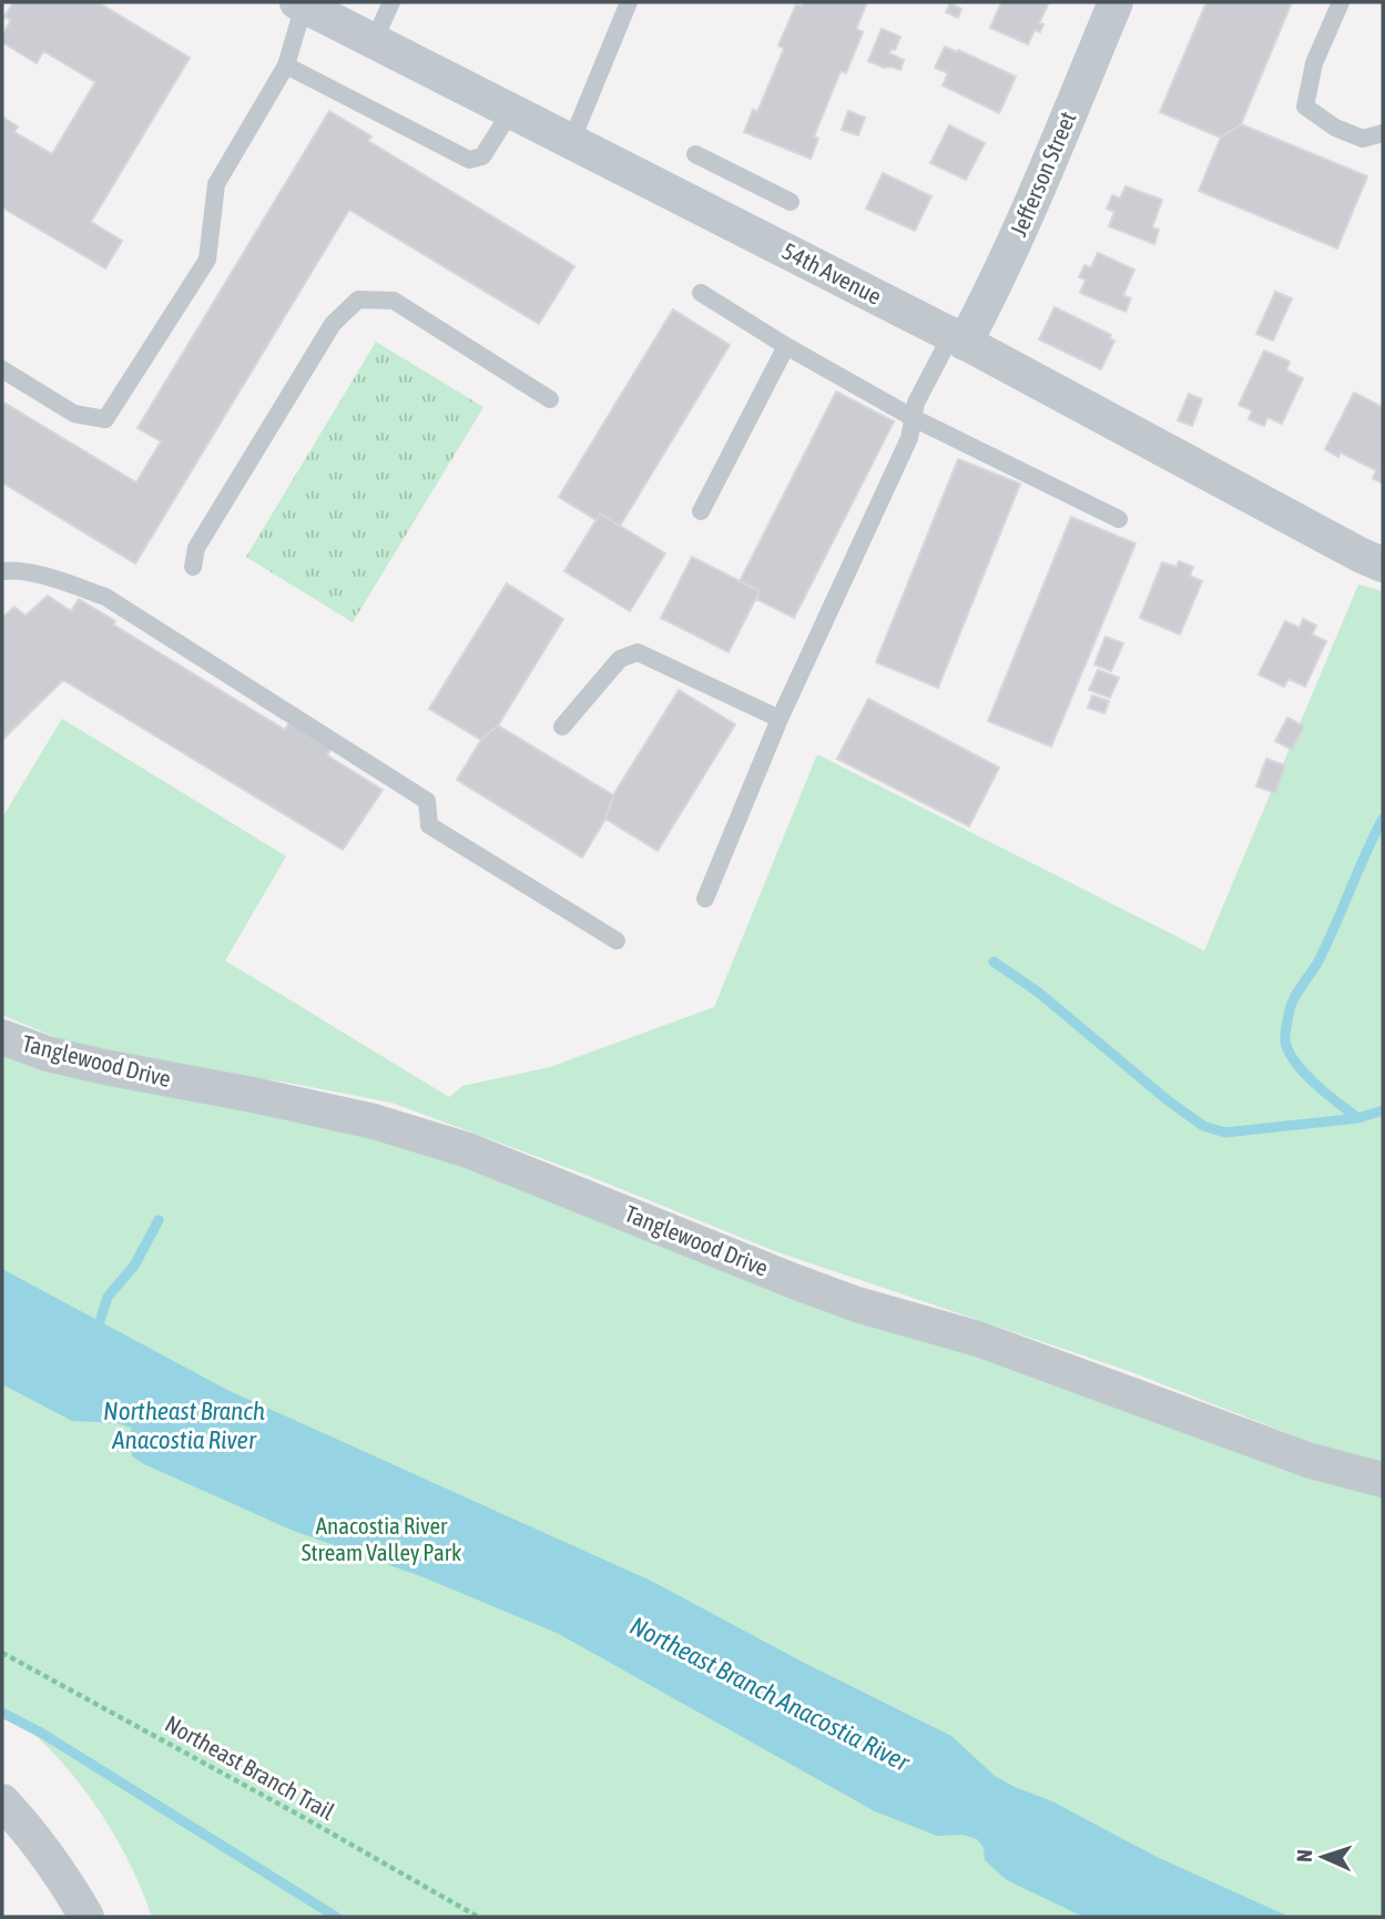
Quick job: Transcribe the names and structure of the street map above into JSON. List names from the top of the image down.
{
  "streets": {
    "street": ["Jefferson Street", "54th Avenue", "Tanglewood Drive"],
    "path": ["Northeast Branch Trail"]
  },
  "crossings": [
    ["Jefferson Street", "54th Avenue"]
  ],
  "water": ["Northeast Branch Anacostia River"],
  "parks": ["Anacostia River Stream Valley Park"],
  "north": "left"
}
